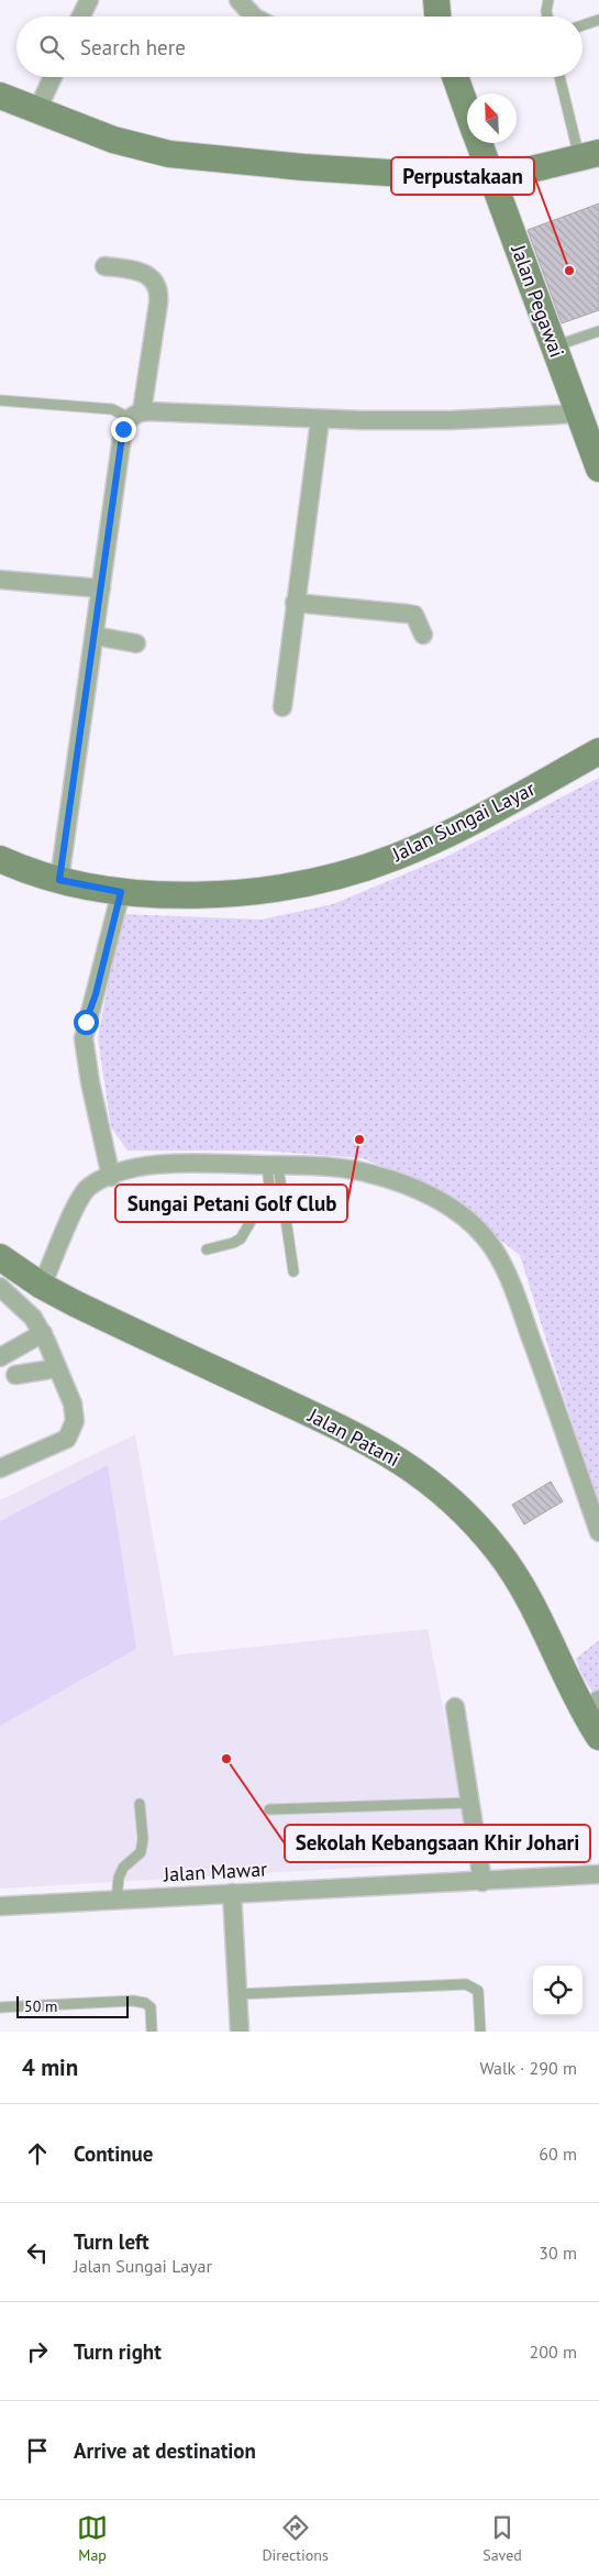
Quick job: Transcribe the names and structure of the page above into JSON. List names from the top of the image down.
{
  "streets": {
    "main road": ["Jalan Pegawai", "Jalan Sungai Layar", "Jalan Patani"],
    "street": ["Jalan Mawar"]
  },
  "places": ["Perpustakaan", "Sungai Petani Golf Club", "Sekolah Kebangsaan Khir Johari"],
  "scale_bar": "50 m",
  "north": "top left",
  "page": {
    "search": "Search here",
    "scale": "50 m",
    "heading": ["4 min", "Walk · 290 m"],
    "list": [
      ["Continue", "60 m"],
      ["Turn left", "Jalan Sungai Layar", "30 m"],
      ["Turn right", "200 m"],
      "Arrive at destination"
    ],
    "nav": ["Map", "Directions", "Saved"]
  }
}
